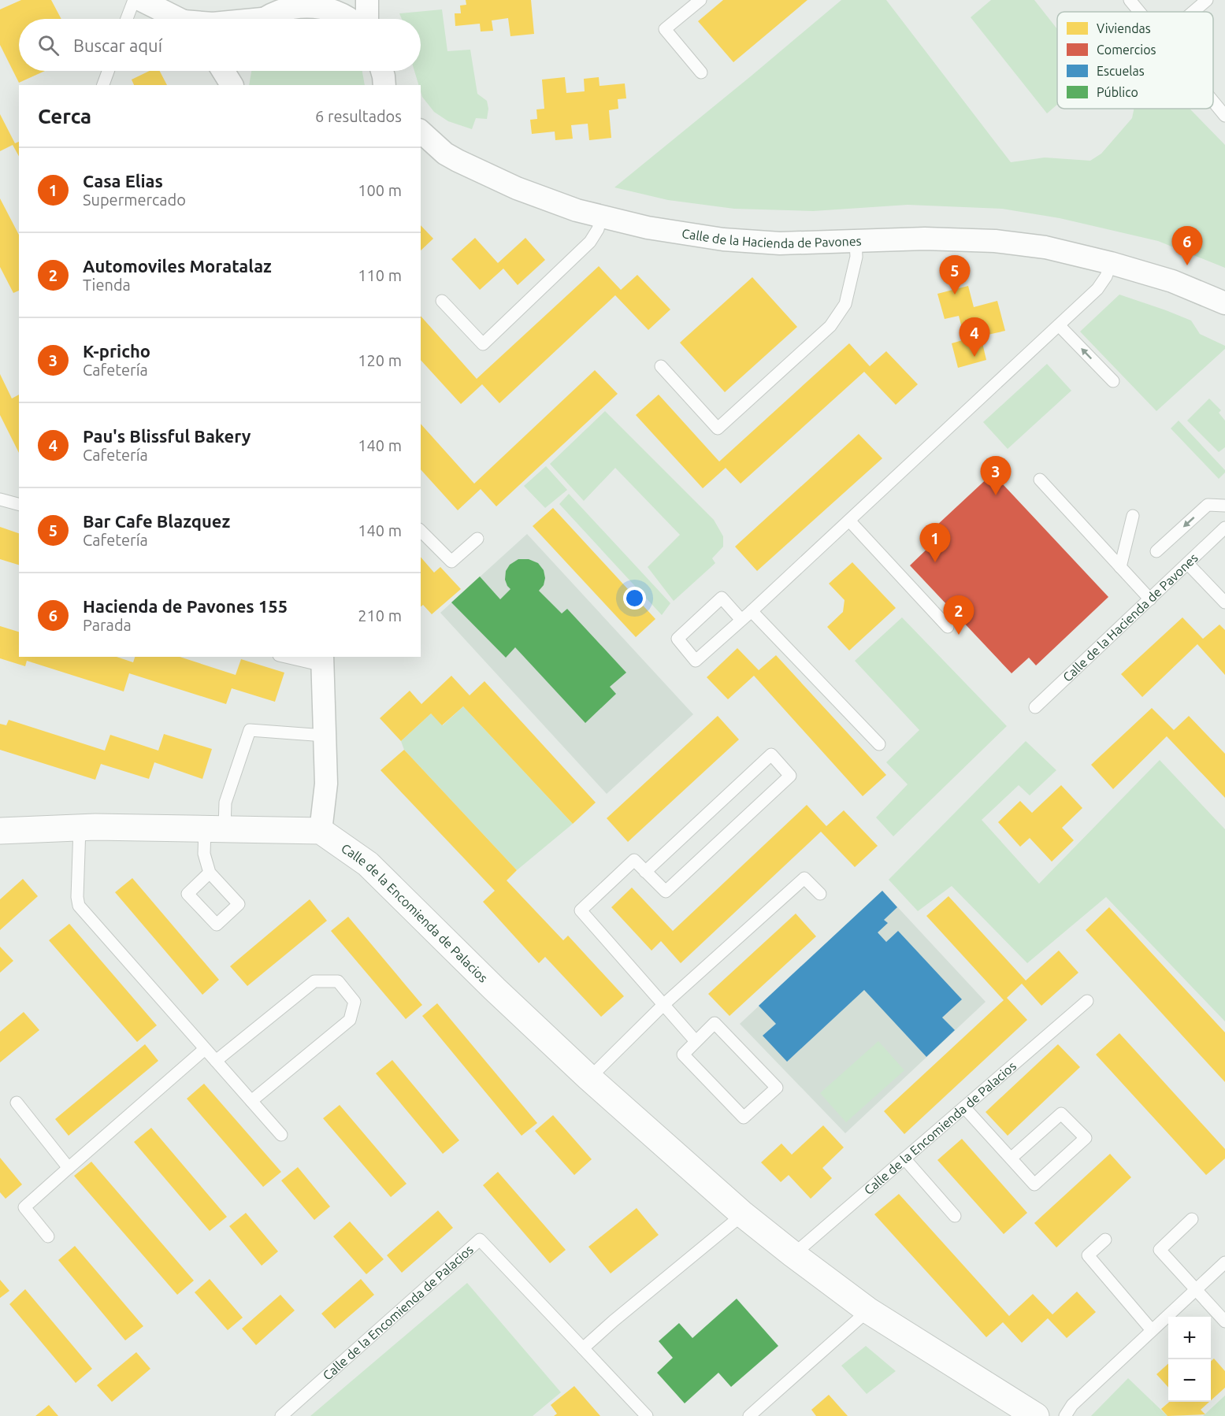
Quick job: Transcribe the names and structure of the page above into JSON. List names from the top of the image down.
{
  "streets": {
    "street": ["Calle de la Hacienda de Pavones", "Calle de la Encomienda de Palacios"]
  },
  "legend": [
    "Viviendas",
    "Comercios",
    "Escuelas",
    "Público"
  ],
  "page": {
    "search": "Buscar aquí",
    "heading": ["Cerca", "6 resultados"],
    "list": [
      {
        "mark": "1",
        "name": "Casa Elias",
        "note": "Supermercado",
        "value": "100 m"
      },
      {
        "mark": "2",
        "name": "Automoviles Moratalaz",
        "note": "Tienda",
        "value": "110 m"
      },
      {
        "mark": "3",
        "name": "K-pricho",
        "note": "Cafetería",
        "value": "120 m"
      },
      {
        "mark": "4",
        "name": "Pau's Blissful Bakery",
        "note": "Cafetería",
        "value": "140 m"
      },
      {
        "mark": "5",
        "name": "Bar Cafe Blazquez",
        "note": "Cafetería",
        "value": "140 m"
      },
      {
        "mark": "6",
        "name": "Hacienda de Pavones 155",
        "note": "Parada",
        "value": "210 m"
      }
    ],
    "pins": [
      "6",
      "5",
      "4",
      "3",
      "1",
      "2"
    ],
    "map_buttons": ["+", "−"]
  }
}
